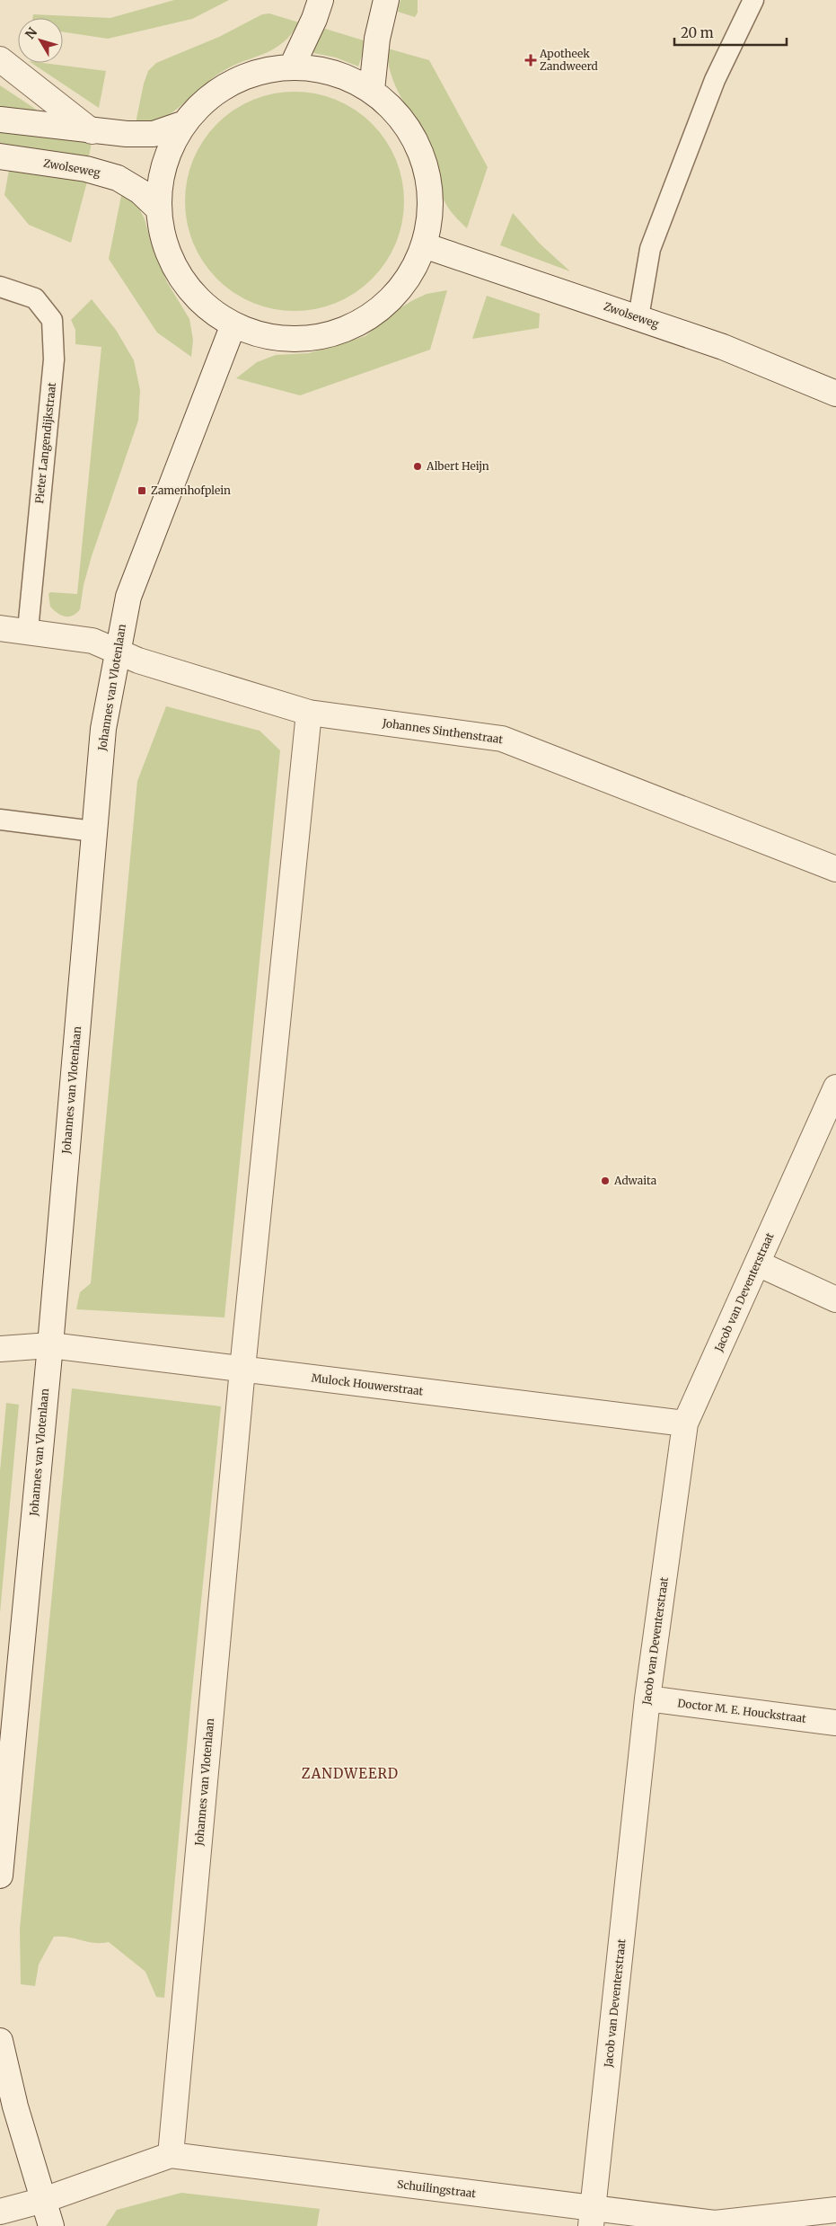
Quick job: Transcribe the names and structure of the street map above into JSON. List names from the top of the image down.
{
  "streets": {
    "street": [
      "Zwolseweg",
      "Johannes van Vlotenlaan",
      "Johannes Sinthenstraat",
      "Jacob van Deventerstraat",
      "Mulock Houwerstraat",
      "Doctor M. E. Houckstraat",
      "Schuilingstraat"
    ],
    "lane": ["Pieter Langendijkstraat"]
  },
  "crossings": [
    ["Pieter Langendijkstraat", "Johannes Sinthenstraat"],
    ["Johannes van Vlotenlaan", "Johannes Sinthenstraat"],
    ["Johannes van Vlotenlaan", "Mulock Houwerstraat"],
    ["Johannes van Vlotenlaan", "Schuilingstraat"],
    ["Jacob van Deventerstraat", "Mulock Houwerstraat"],
    ["Jacob van Deventerstraat", "Doctor M. E. Houckstraat"],
    ["Jacob van Deventerstraat", "Schuilingstraat"]
  ],
  "districts": ["ZANDWEERD"],
  "places": {
    "health": ["Apotheek Zandweerd"],
    "other": ["Albert Heijn", "Adwaita"],
    "transit": ["Zamenhofplein"]
  },
  "scale_bar": "20 m",
  "north": "top left"
}
